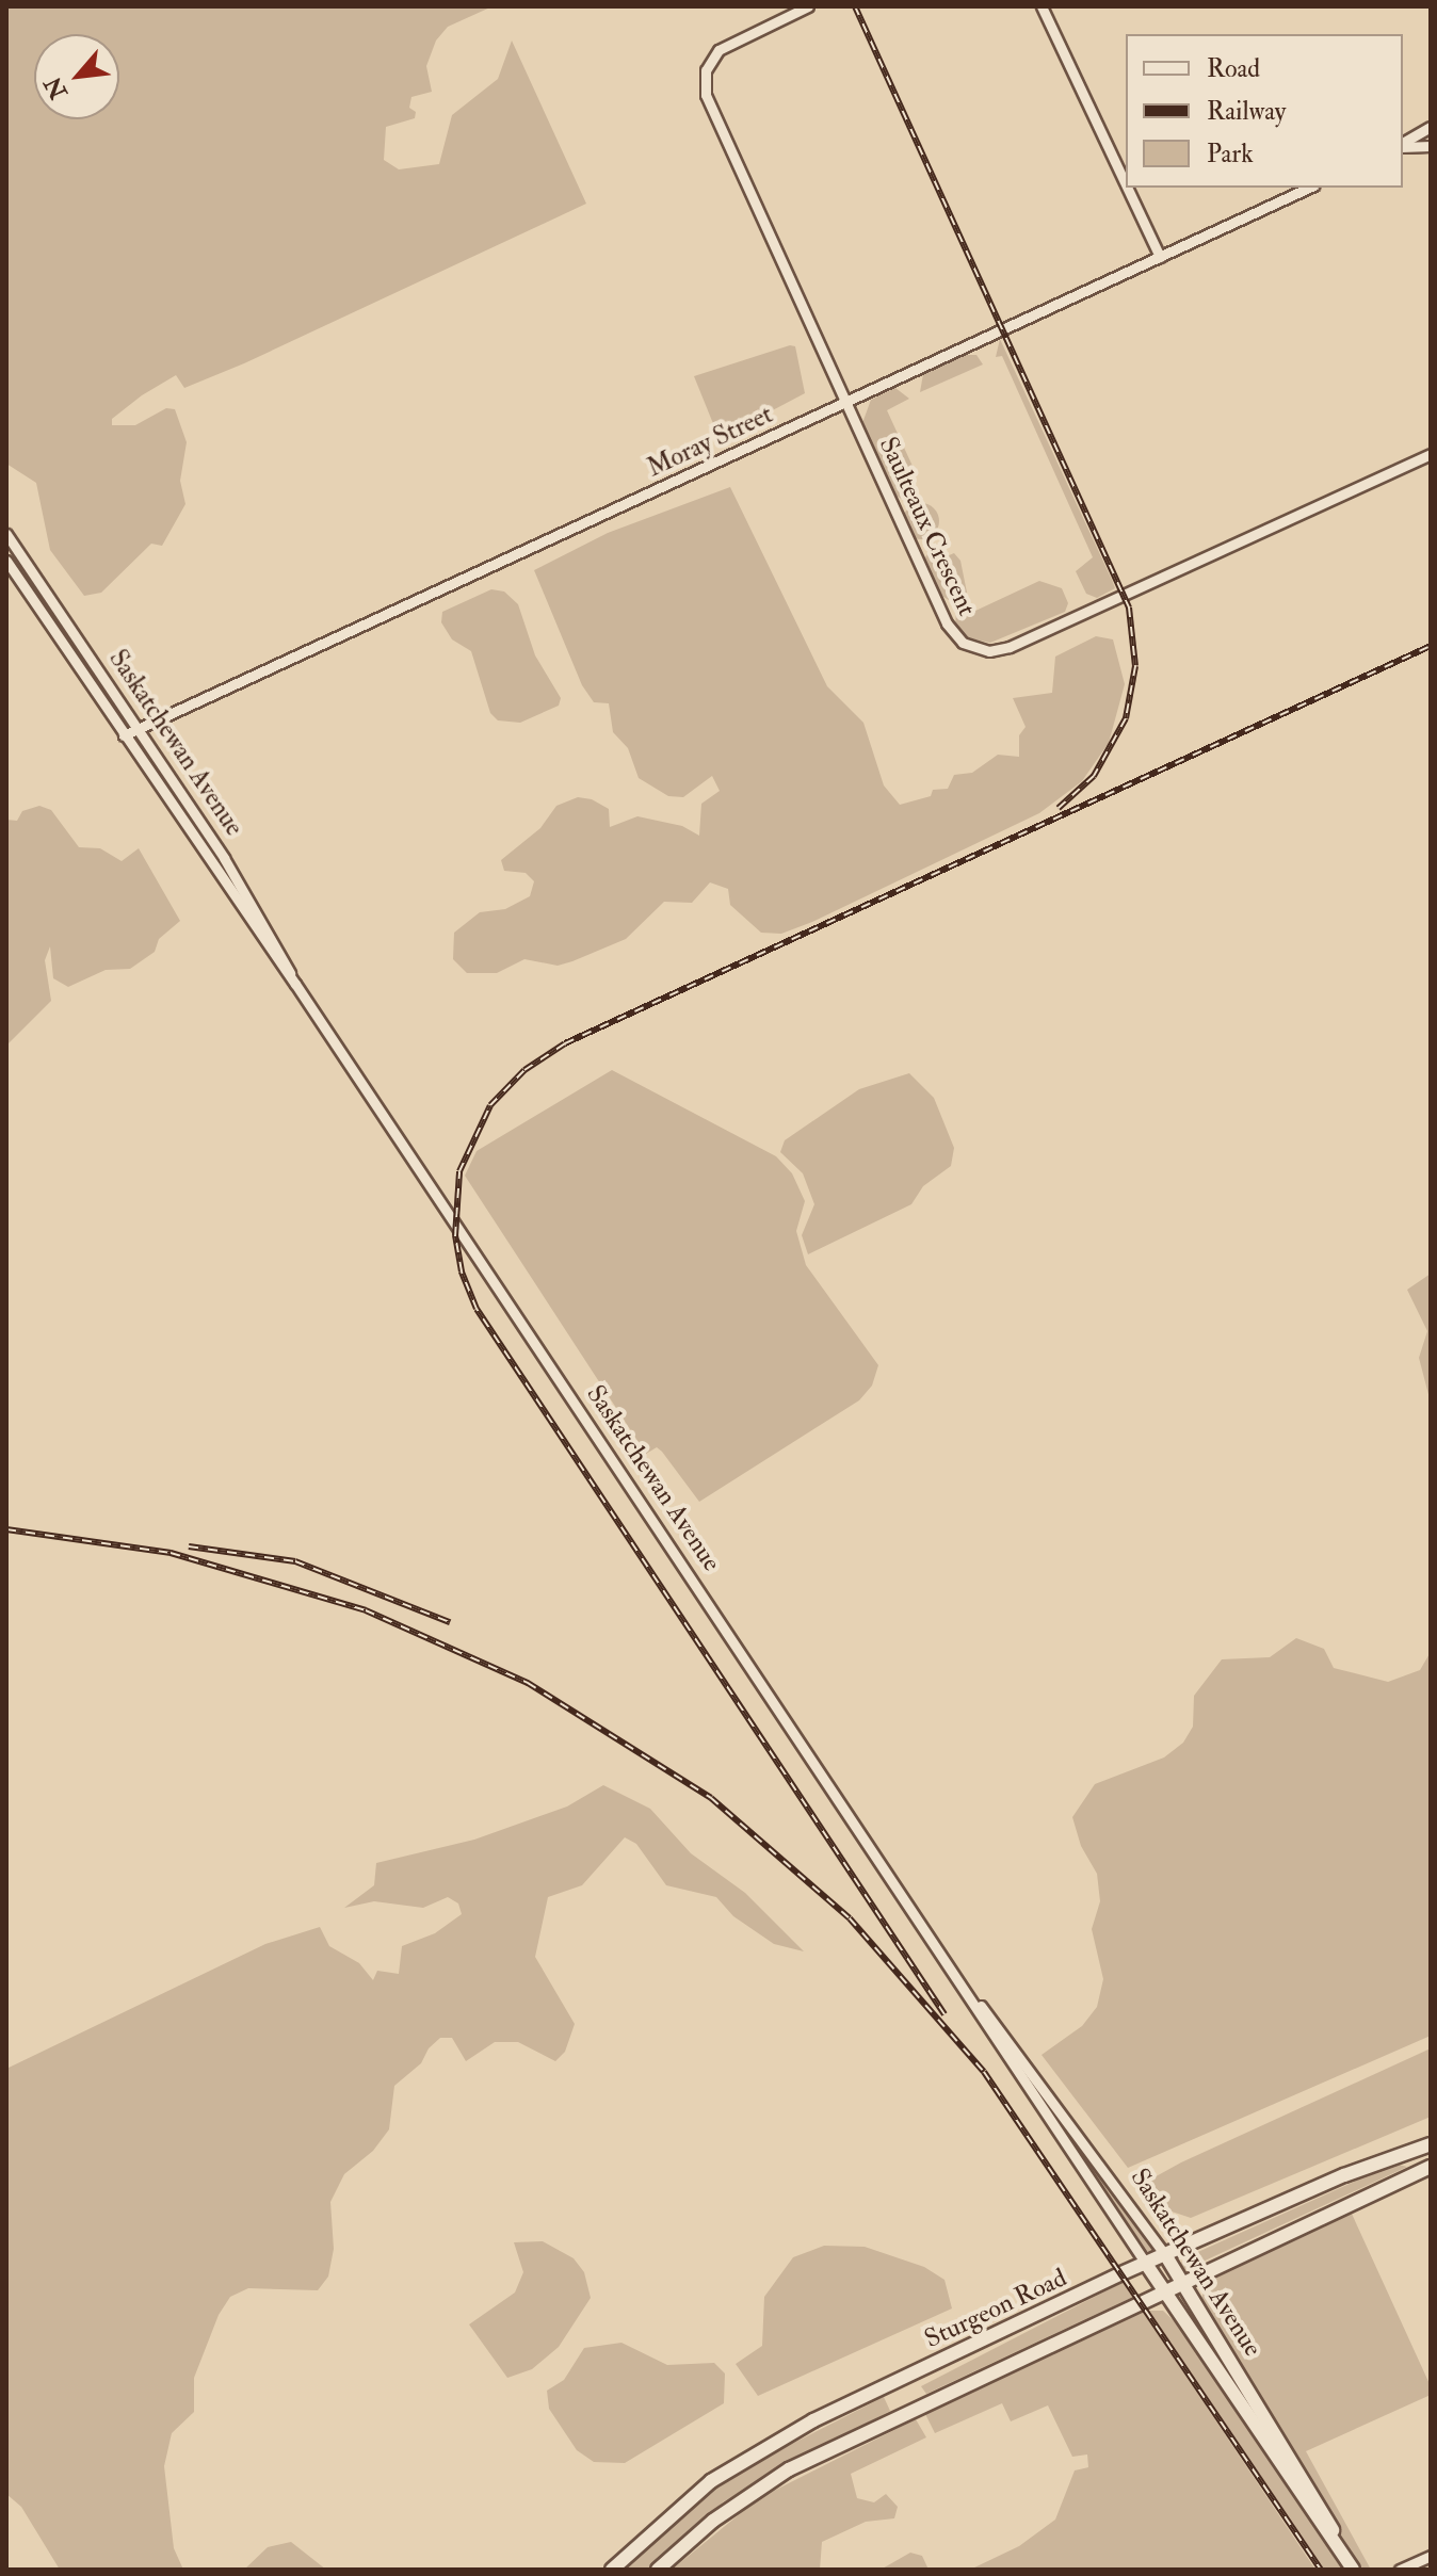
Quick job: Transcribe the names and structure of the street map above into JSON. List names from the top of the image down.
{
  "streets": {
    "main road": ["Saskatchewan Avenue", "Sturgeon Road"],
    "street": ["Moray Street", "Saulteaux Crescent"]
  },
  "crossings": [
    ["Moray Street", "Saulteaux Crescent"],
    ["Moray Street", "Saskatchewan Avenue"],
    ["Saskatchewan Avenue", "Sturgeon Road"]
  ],
  "legend": ["Road", "Railway", "Park"],
  "north": "bottom left"
}
